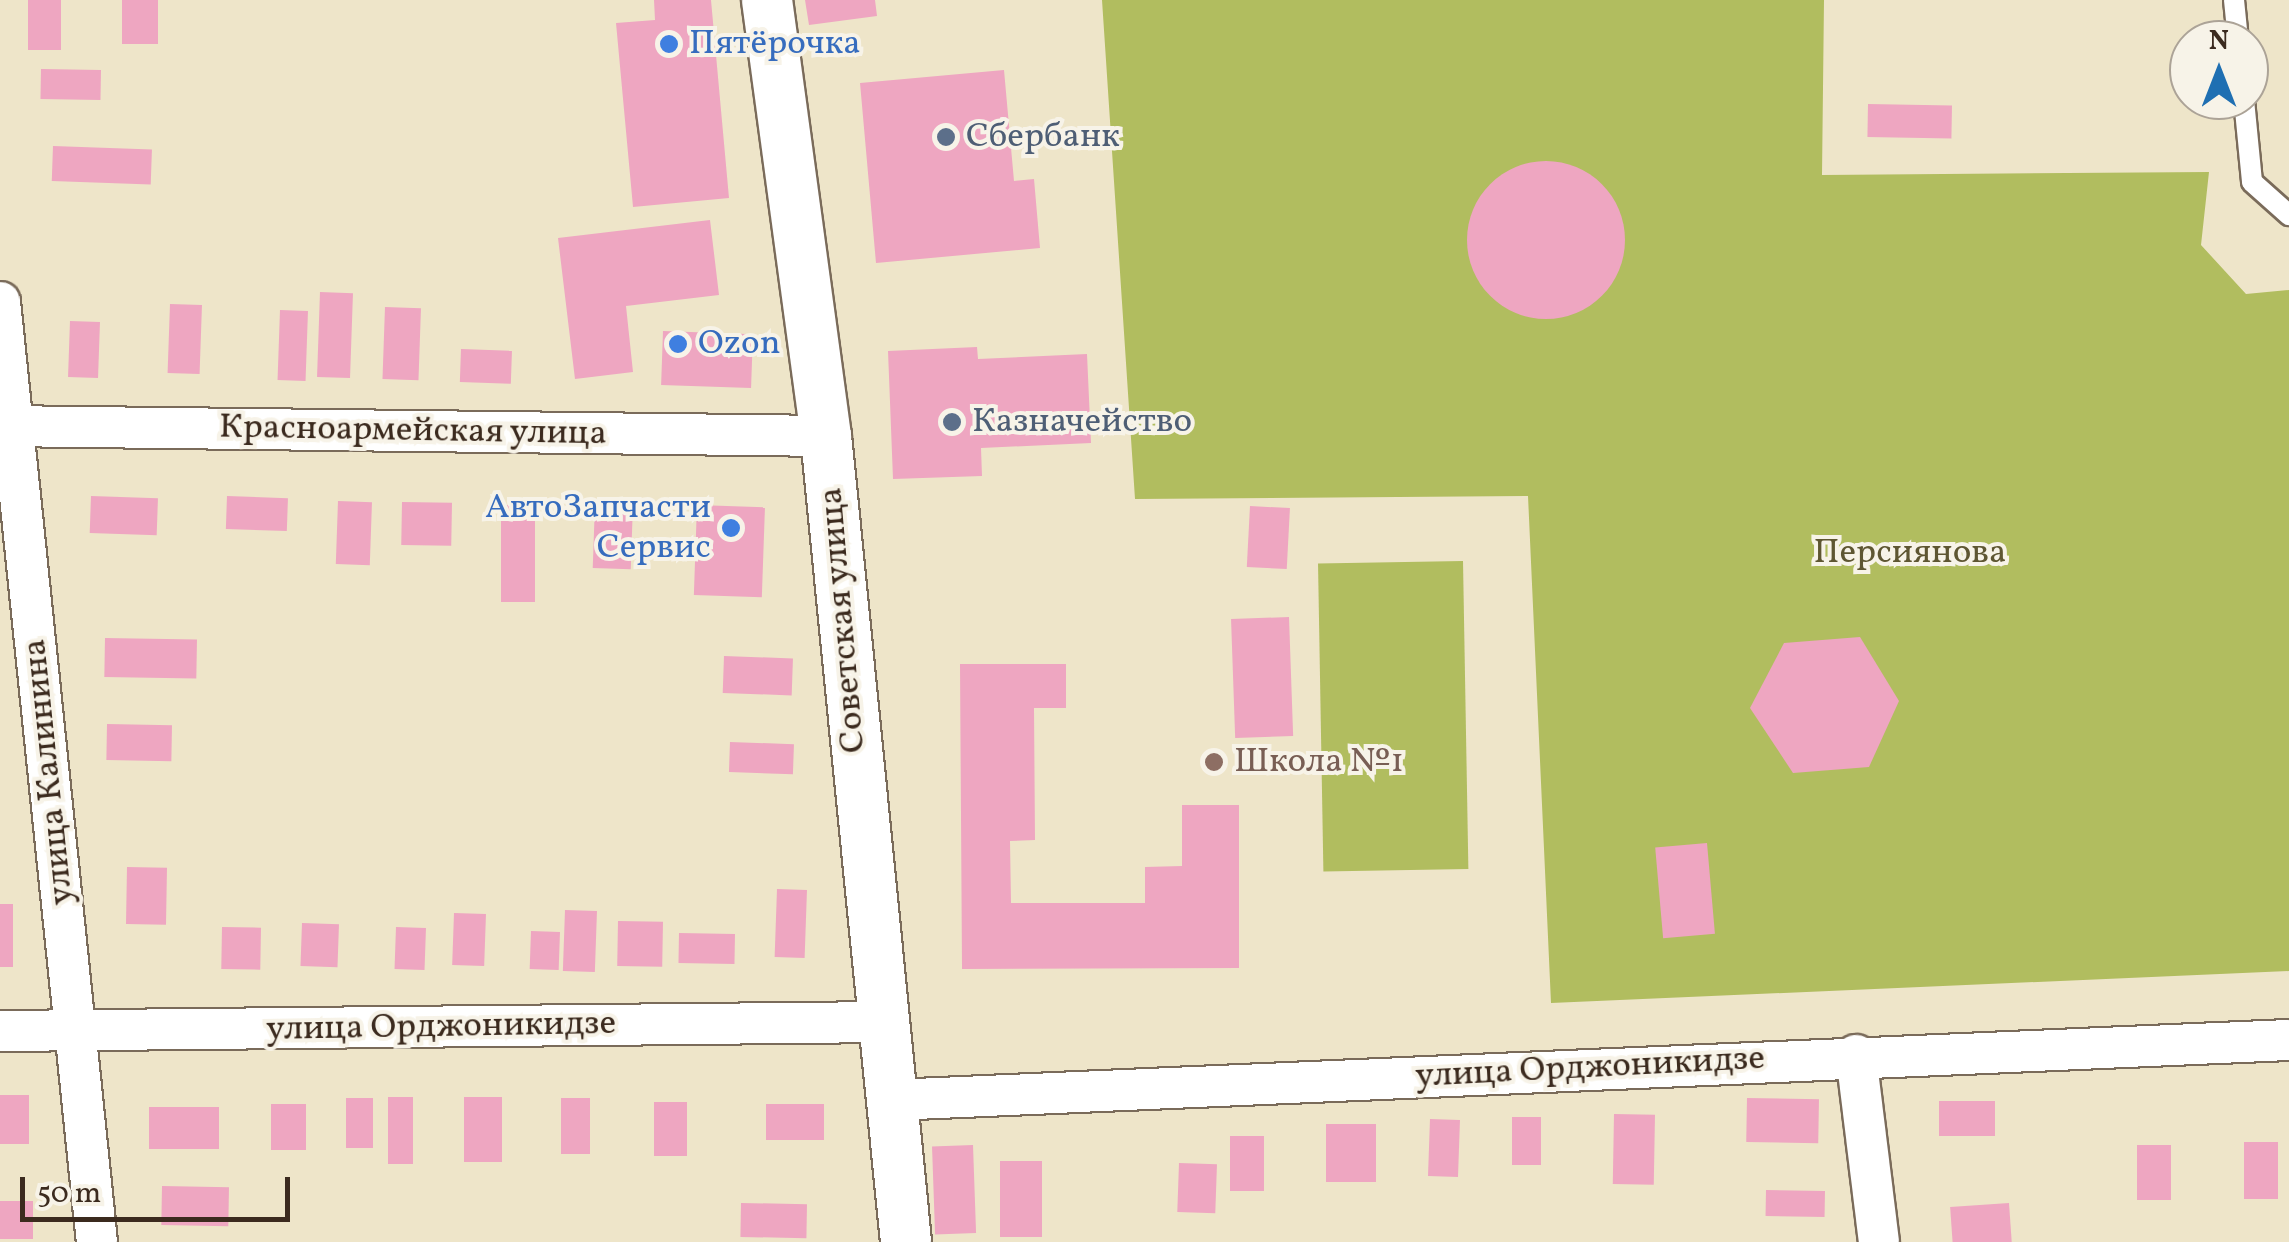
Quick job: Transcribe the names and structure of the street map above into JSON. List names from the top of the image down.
{
  "streets": {
    "street": [
      "Красноармейская улица",
      "Советская улица",
      "улица Калинина",
      "улица Орджоникидзе"
    ]
  },
  "crossings": [
    ["Красноармейская улица", "Советская улица"],
    ["Красноармейская улица", "улица Калинина"],
    ["Советская улица", "улица Орджоникидзе"],
    ["улица Калинина", "улица Орджоникидзе"]
  ],
  "parks": ["Персиянова"],
  "places": [
    "Пятёрочка",
    "Сбербанк",
    "Ozon",
    "Казначейство",
    "АвтоЗапчасти Сервис",
    "Школа №1"
  ],
  "scale_bar": "50 m",
  "north": "top"
}
